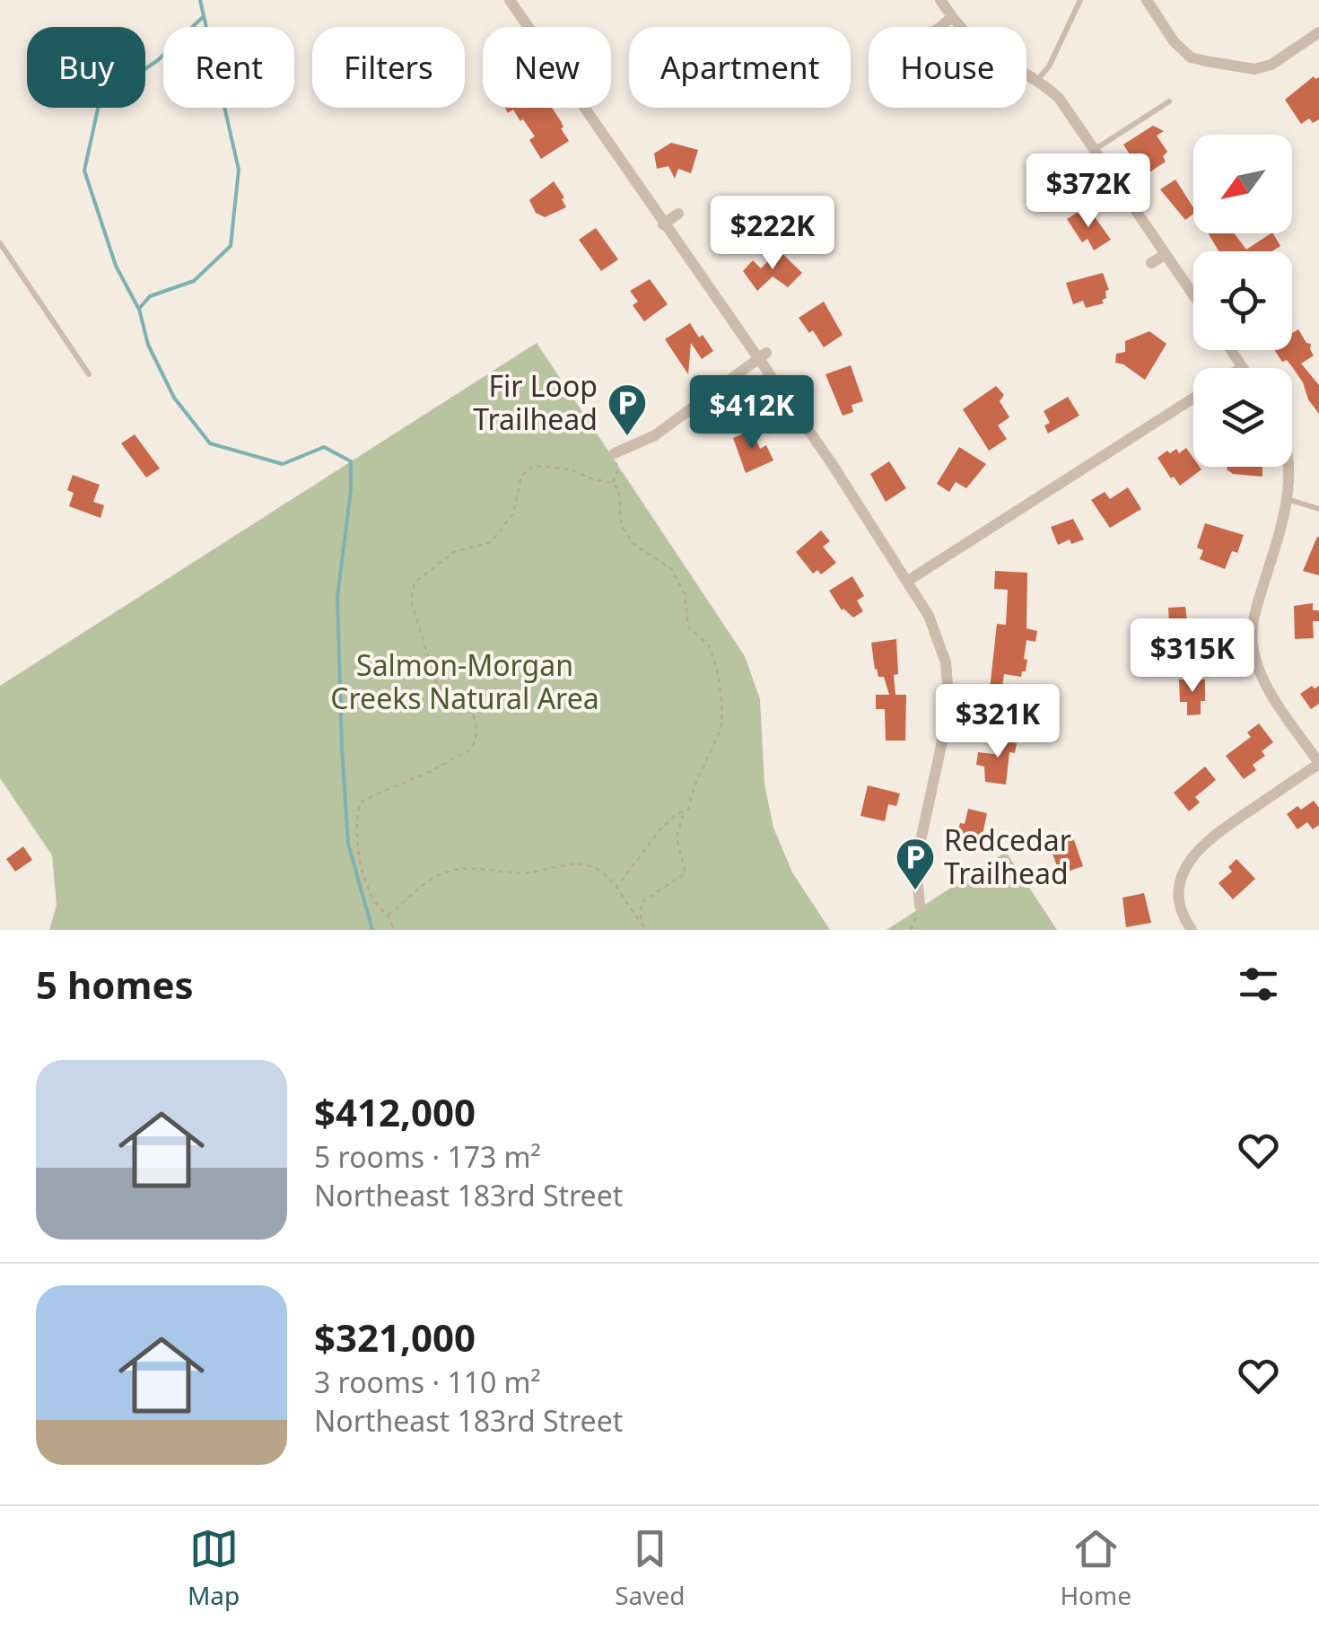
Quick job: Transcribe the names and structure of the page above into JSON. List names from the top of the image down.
{
  "parks": ["Salmon-Morgan Creeks Natural Area"],
  "places": {
    "parking": ["Fir Loop Trailhead", "Redcedar Trailhead"]
  },
  "north": "bottom left",
  "page": {
    "chip": [
      "Buy",
      "Rent",
      "Filters",
      "New",
      "Apartment",
      "House"
    ],
    "price": [
      "$372K",
      "$222K",
      "$412K",
      "$315K",
      "$321K"
    ],
    "heading": "5 homes",
    "list": [
      {
        "name": "$412,000",
        "note": "5 rooms · 173 m² · Northeast 183rd Street"
      },
      {
        "name": "$321,000",
        "note": "3 rooms · 110 m² · Northeast 183rd Street"
      }
    ],
    "tabs": ["Map", "Saved", "Home"]
  }
}
